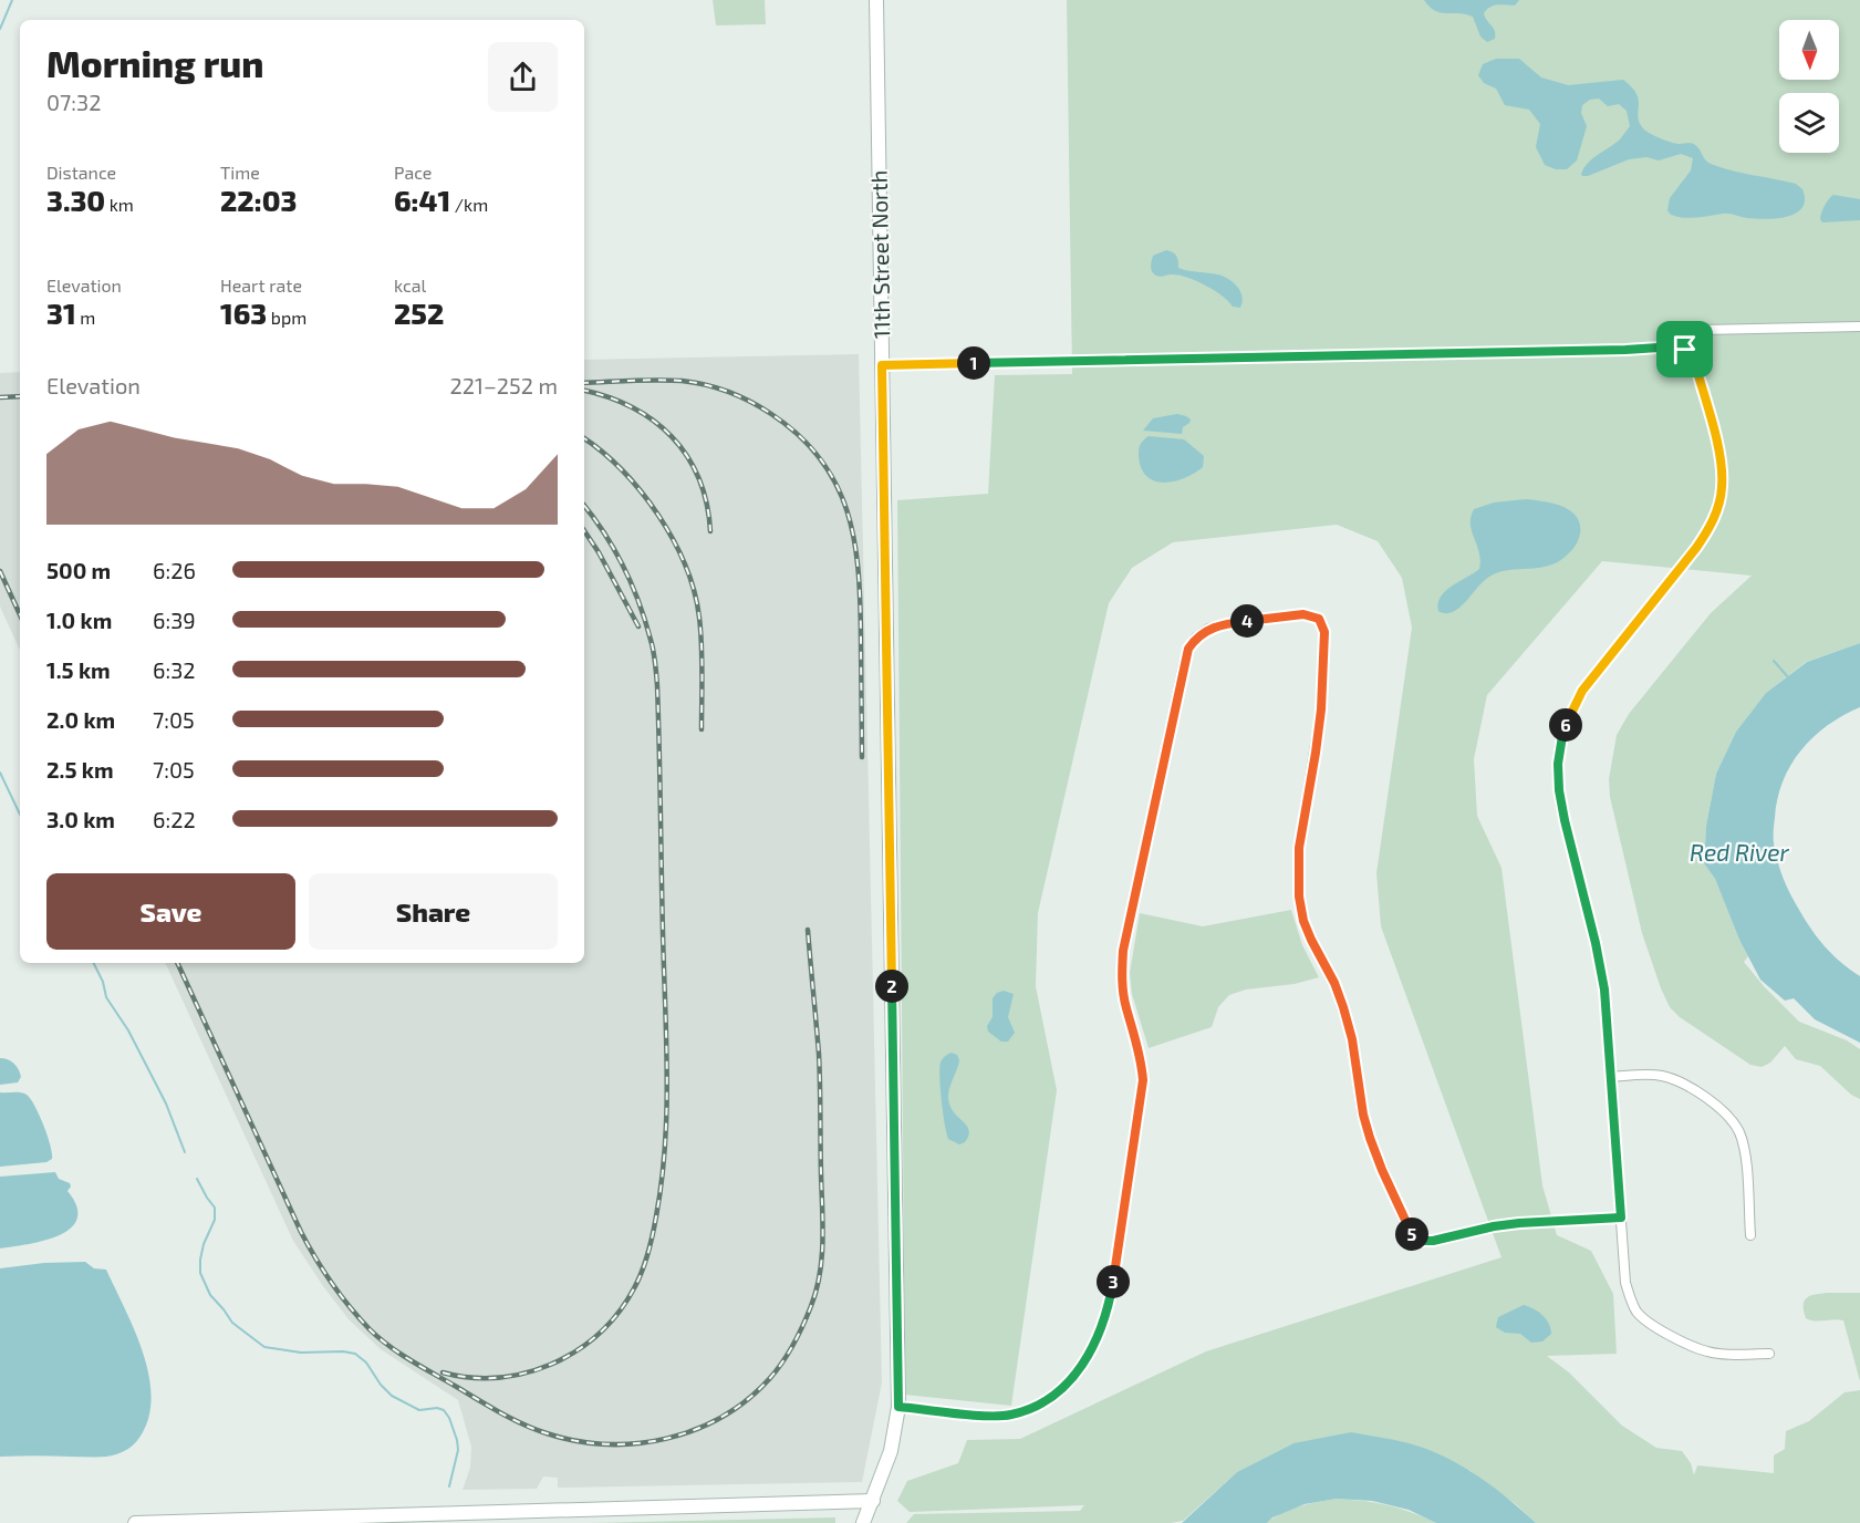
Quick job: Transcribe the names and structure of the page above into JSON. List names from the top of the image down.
{
  "streets": {
    "street": ["11th Street North"]
  },
  "water": ["Red River"],
  "north": "bottom",
  "page": {
    "heading": ["Morning run", "07:32"],
    "stats": [
      ["Distance", "3.30 km"],
      ["Time", "22:03"],
      ["Pace", "6:41 /km"],
      ["Elevation", "31 m"],
      ["Heart rate", "163 bpm"],
      ["kcal", "252"]
    ],
    "pins": [
      "1",
      "4",
      "6",
      "2",
      "5",
      "3"
    ],
    "chart": ["Elevation", "221–252 m"],
    "list": [
      {
        "name": "500 m",
        "note": "6:26"
      },
      {
        "name": "1.0 km",
        "note": "6:39"
      },
      {
        "name": "1.5 km",
        "note": "6:32"
      },
      {
        "name": "2.0 km",
        "note": "7:05"
      },
      {
        "name": "2.5 km",
        "note": "7:05"
      },
      {
        "name": "3.0 km",
        "note": "6:22"
      }
    ],
    "buttons": ["Save", "Share"]
  }
}
